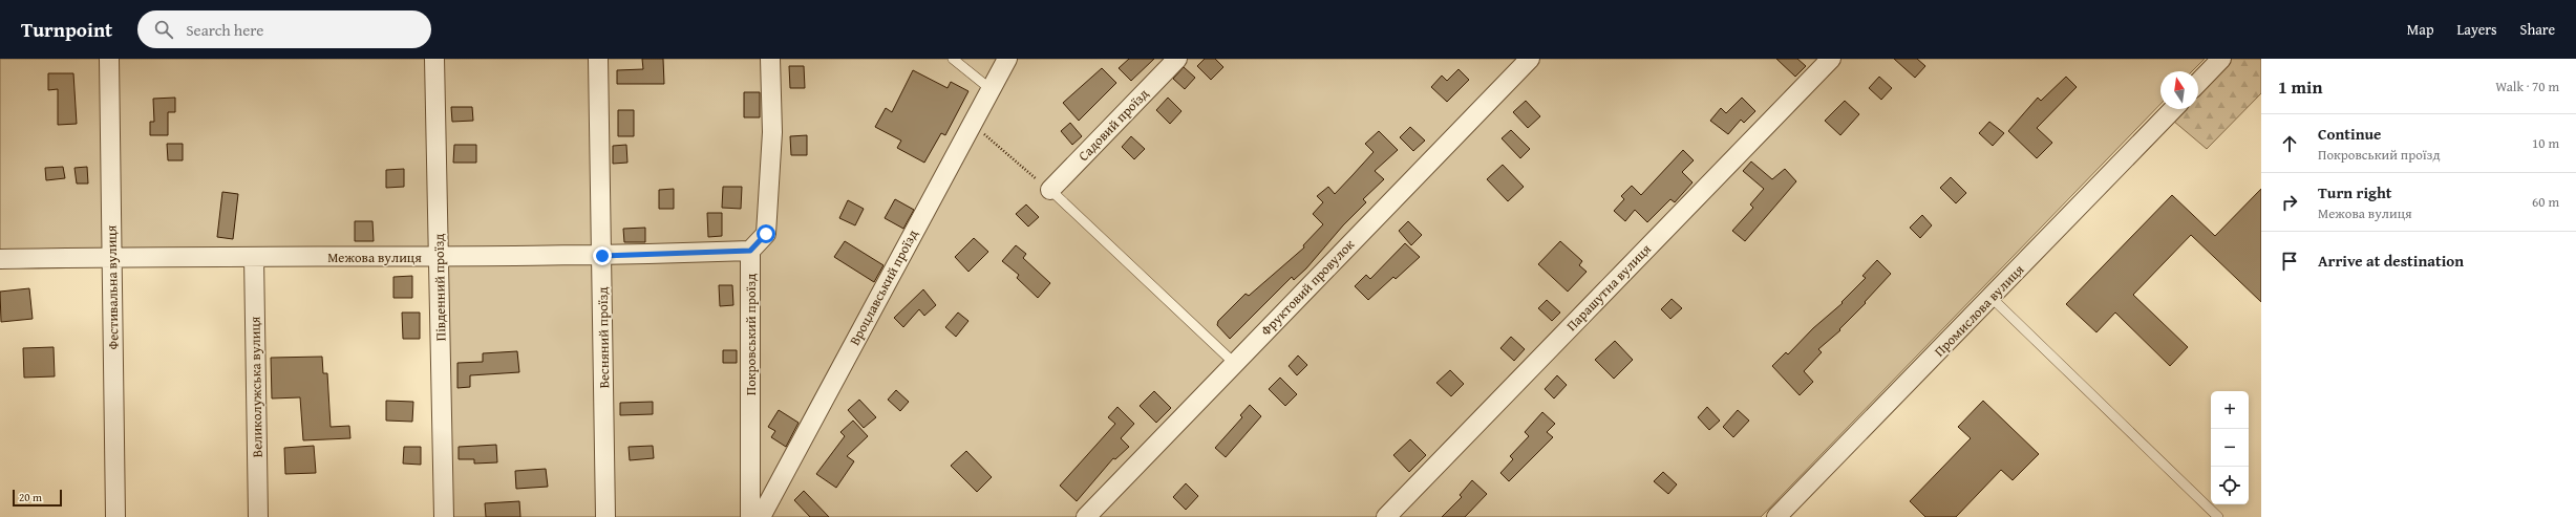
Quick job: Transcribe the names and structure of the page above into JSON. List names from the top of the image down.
{
  "streets": {
    "street": [
      "Садовий проїзд",
      "Межова вулиця",
      "Фестивальна вулиця",
      "Південний проїзд",
      "Вроцлавський проїзд",
      "Фруктовий провулок",
      "Парашутна вулиця",
      "Промислова вулиця",
      "Покровський проїзд",
      "Весняний проїзд",
      "Великолужська вулиця"
    ]
  },
  "crossings": [
    ["Межова вулиця", "Фестивальна вулиця"],
    ["Межова вулиця", "Південний проїзд"],
    ["Межова вулиця", "Покровський проїзд"],
    ["Межова вулиця", "Весняний проїзд"],
    ["Межова вулиця", "Великолужська вулиця"]
  ],
  "scale_bar": "20 m",
  "north": "top",
  "page": {
    "header": "Turnpoint",
    "search": "Search here",
    "nav": ["Map", "Layers", "Share"],
    "heading": ["1 min", "Walk · 70 m"],
    "list": [
      ["Continue", "Покровський проїзд", "10 m"],
      ["Turn right", "Межова вулиця", "60 m"],
      "Arrive at destination"
    ],
    "map_buttons": ["+", "−"],
    "scale": "20 m"
  }
}
